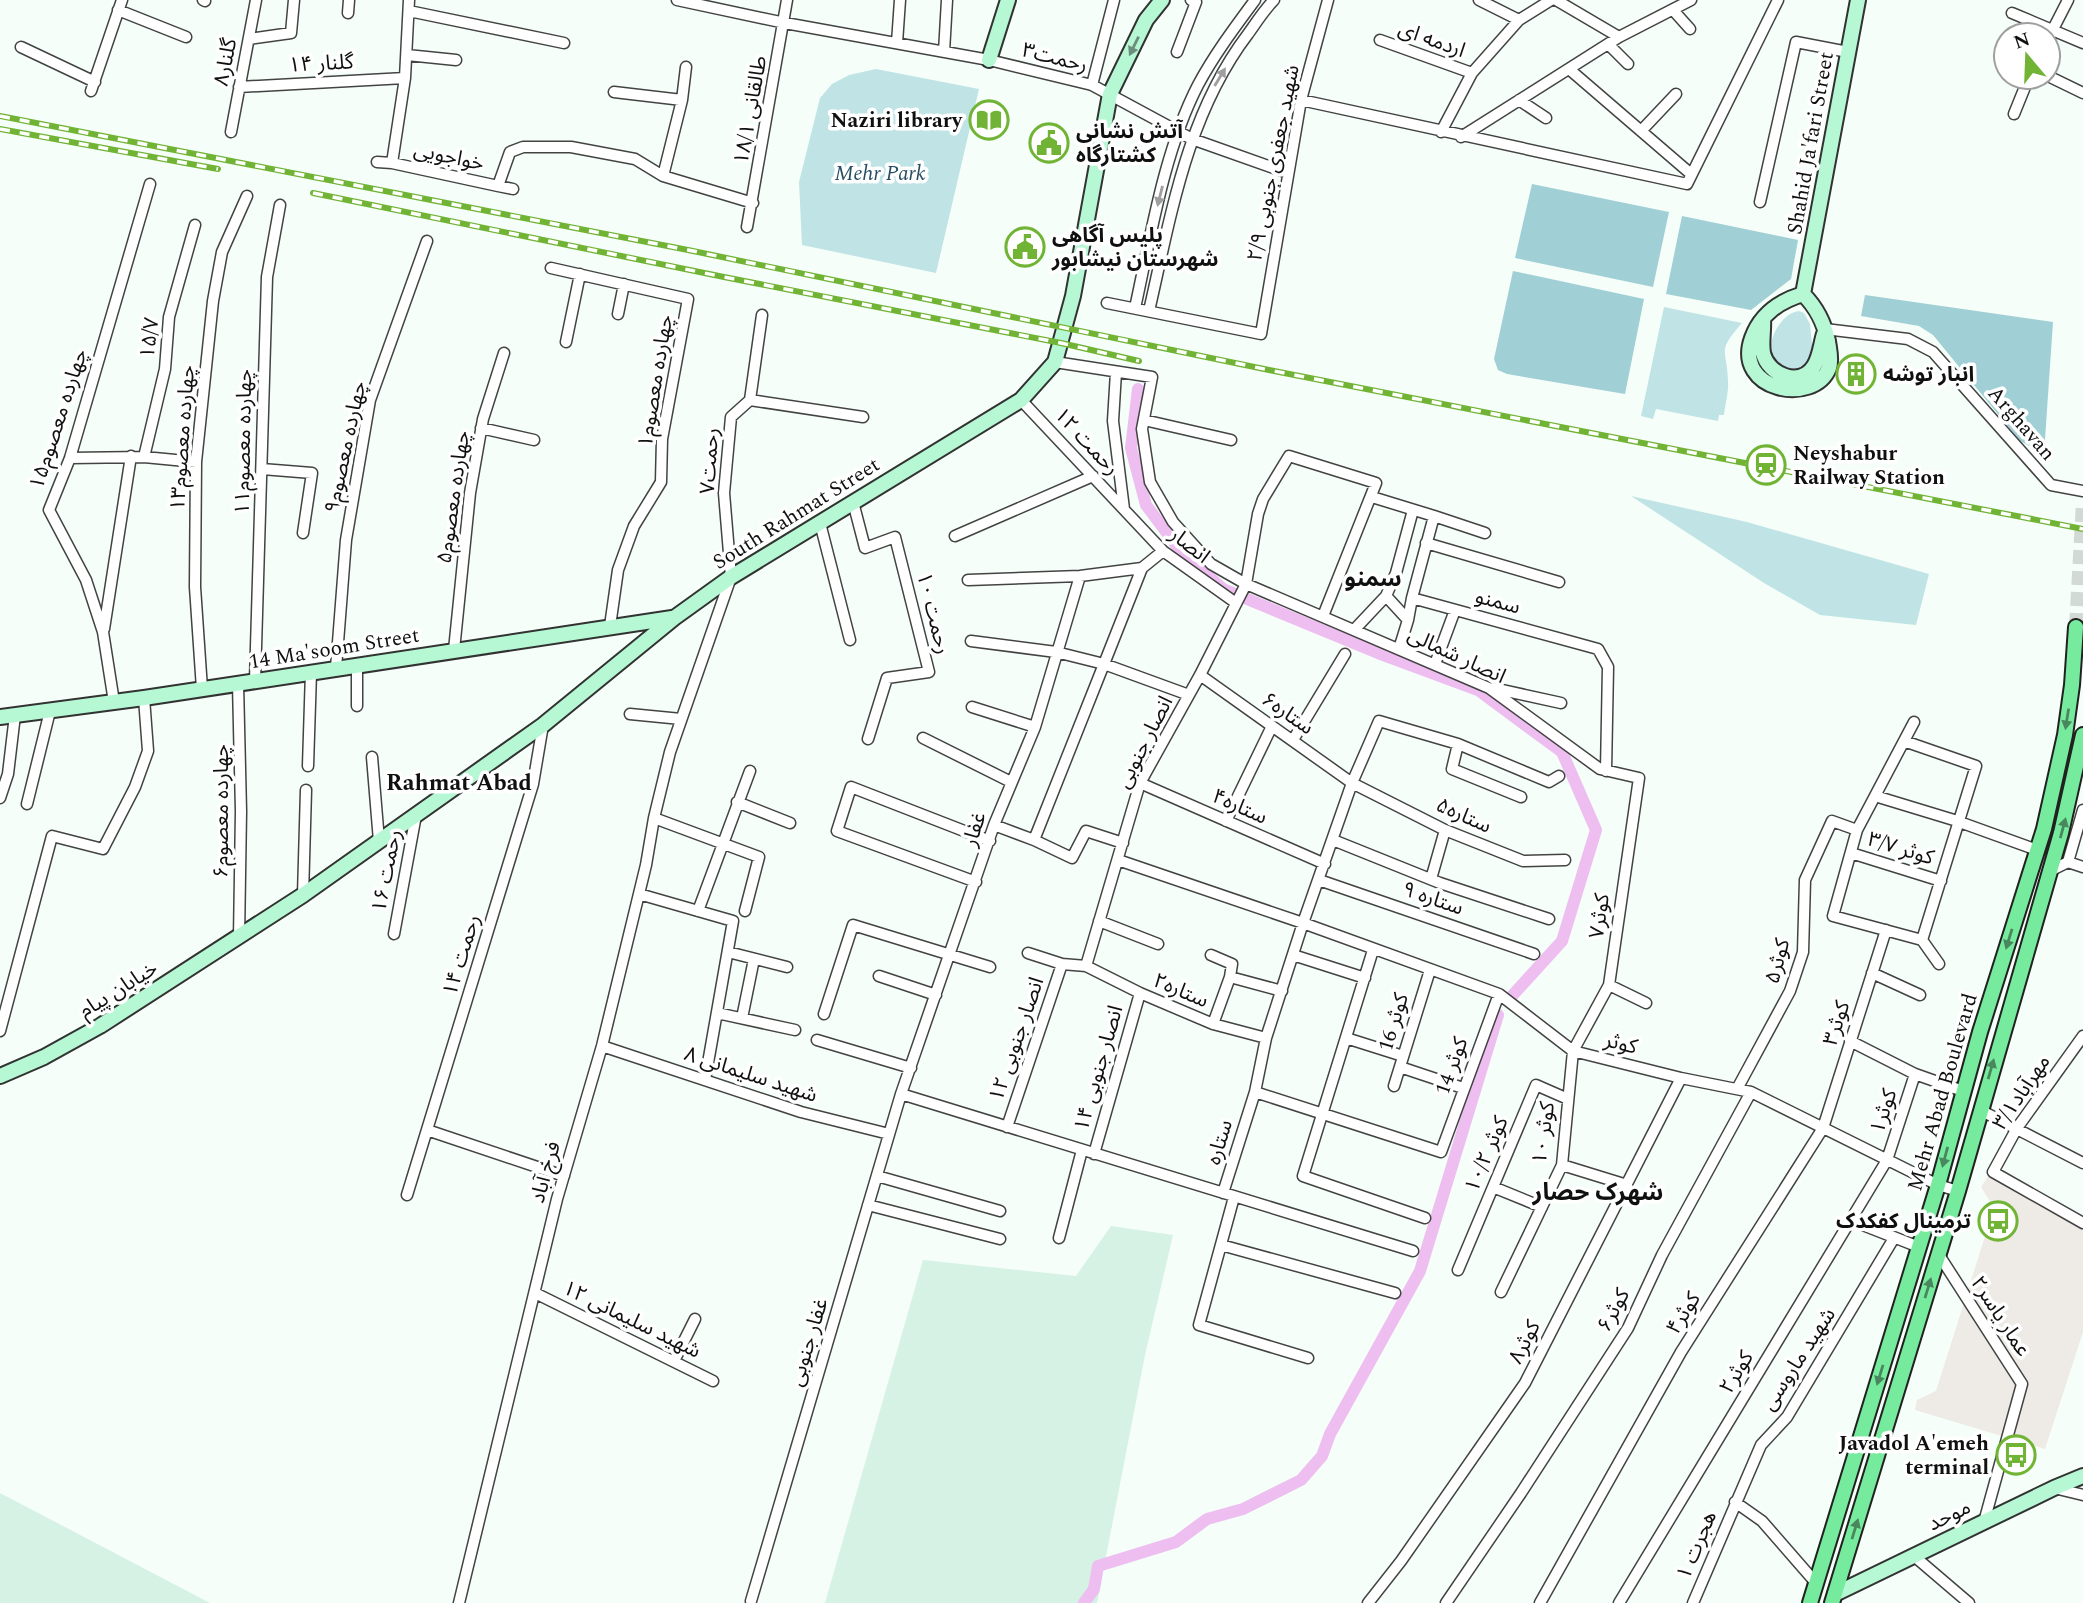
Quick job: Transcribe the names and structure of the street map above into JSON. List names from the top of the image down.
{
  "streets": {
    "main road": ["Mehr Abad Boulevard"],
    "street": [
      "اردمه ای",
      "رحمت۳",
      "گلنار۸",
      "گلنار ۱۴",
      "طالقانی ۱۸/۱",
      "Shahid Ja'fari Street",
      "خواجویی",
      "شهید جعفری جنوبی ۲/۹",
      "۱۵/۷",
      "چهارده معصوم۱",
      "چهارده معصوم۱۵",
      "Arghavan",
      "چهارده معصوم۱۳",
      "رحمت ۱۲",
      "چهارده معصوم۱۱",
      "چهارده معصوم۹",
      "رحمت۷",
      "چهارده معصوم۵",
      "South Rahmat Street",
      "انصار",
      "سمنو",
      "رحمت ۱۰",
      "14 Ma'soom Street",
      "انصار شمالی",
      "ستاره۶",
      "انصار جنوبی",
      "ستاره۴",
      "چهارده معصوم۶",
      "ستاره۵",
      "غفار",
      "کوثر ۳/۷",
      "رحمت ۱۶",
      "ستاره ۹",
      "کوثر۷",
      "رحمت ۱۴",
      "کوثر۵",
      "خیابان پیام",
      "ستاره۲",
      "کوثر 16",
      "کوثر۳",
      "انصار جنوبی ۱۲",
      "کوثر",
      "کوثر 14",
      "انصار جنوبی ۱۴",
      "شهید سلیمانی ۸",
      "مهرآباد۳/۱",
      "کوثر۱",
      "کوثر ۱۰",
      "ستاره",
      "کوثر ۱۰/۲",
      "فرخ آباد",
      "کوثر۶",
      "کوثر۴",
      "عمار یاسر۲",
      "شهید سلیمانی ۱۲",
      "غفار جنوبی",
      "کوثر۸",
      "شهید ماروسی",
      "کوثر۲",
      "موحد",
      "هجرت ۱"
    ]
  },
  "crossings": [
    ["رحمت۳", "طالقانی ۱۸/۱"],
    ["رحمت۳", "شهید جعفری جنوبی ۲/۹"],
    ["رحمت۳", "South Rahmat Street"],
    ["گلنار۸", "گلنار ۱۴"],
    ["Shahid Ja'fari Street", "Arghavan"],
    ["چهارده معصوم۱", "14 Ma'soom Street"],
    ["چهارده معصوم۱۵", "14 Ma'soom Street"],
    ["چهارده معصوم۱۳", "14 Ma'soom Street"],
    ["رحمت ۱۲", "South Rahmat Street"],
    ["رحمت ۱۲", "انصار"],
    ["چهارده معصوم۱۱", "14 Ma'soom Street"],
    ["چهارده معصوم۹", "14 Ma'soom Street"],
    ["رحمت۷", "South Rahmat Street"],
    ["چهارده معصوم۵", "14 Ma'soom Street"],
    ["South Rahmat Street", "رحمت ۱۰"],
    ["South Rahmat Street", "14 Ma'soom Street"],
    ["South Rahmat Street", "رحمت ۱۶"],
    ["South Rahmat Street", "رحمت ۱۴"],
    ["South Rahmat Street", "خیابان پیام"],
    ["انصار", "انصار جنوبی"],
    ["سمنو", "انصار شمالی"],
    ["14 Ma'soom Street", "چهارده معصوم۶"],
    ["انصار شمالی", "انصار جنوبی"],
    ["انصار شمالی", "کوثر۷"],
    ["ستاره۶", "انصار جنوبی"],
    ["ستاره۶", "ستاره۵"],
    ["ستاره۶", "ستاره"],
    ["انصار جنوبی", "ستاره۴"],
    ["انصار جنوبی", "ستاره۲"],
    ["انصار جنوبی", "کوثر"],
    ["ستاره۴", "ستاره"],
    ["چهارده معصوم۶", "خیابان پیام"],
    ["ستاره۵", "ستاره"],
    ["غفار", "ستاره"],
    ["غفار", "غفار جنوبی"],
    ["ستاره ۹", "ستاره"],
    ["کوثر۷", "کوثر"],
    ["کوثر۷", "کوثر ۱۰"],
    ["کوثر۵", "کوثر"],
    ["ستاره۲", "انصار جنوبی ۱۴"],
    ["ستاره۲", "ستاره"],
    ["کوثر 16", "کوثر"],
    ["کوثر۳", "کوثر"],
    ["کوثر۳", "کوثر۴"],
    ["انصار جنوبی ۱۲", "ستاره"],
    ["کوثر", "کوثر 14"],
    ["کوثر", "Mehr Abad Boulevard"],
    ["کوثر", "کوثر۱"],
    ["کوثر", "کوثر ۱۰"],
    ["کوثر", "ستاره"],
    ["کوثر", "کوثر۶"],
    ["کوثر", "کوثر۴"],
    ["کوثر", "کوثر۸"],
    ["کوثر", "کوثر۲"],
    ["انصار جنوبی ۱۴", "ستاره"],
    ["شهید سلیمانی ۸", "فرخ آباد"],
    ["شهید سلیمانی ۸", "غفار جنوبی"],
    ["Mehr Abad Boulevard", "عمار یاسر۲"],
    ["Mehr Abad Boulevard", "موحد"],
    ["کوثر۱", "کوثر۲"],
    ["کوثر ۱۰", "کوثر ۱۰/۲"],
    ["ستاره", "غفار جنوبی"],
    ["فرخ آباد", "شهید سلیمانی ۱۲"],
    ["عمار یاسر۲", "موحد"],
    ["شهید ماروسی", "هجرت ۱"]
  ],
  "districts": ["سمنو", "Rahmat Abad", "شهرک حصار"],
  "parks": ["Mehr Park"],
  "places": {
    "library": ["Naziri library"],
    "public building": ["آتش نشانی کشتارگاه", "پلیس آگاهی شهرستان نیشابور"],
    "building": ["انبار توشه"],
    "station": ["Neyshabur Railway Station"],
    "bus stop": ["ترمینال کفکدک", "Javadol A'emeh terminal"]
  },
  "north": "top"
}
